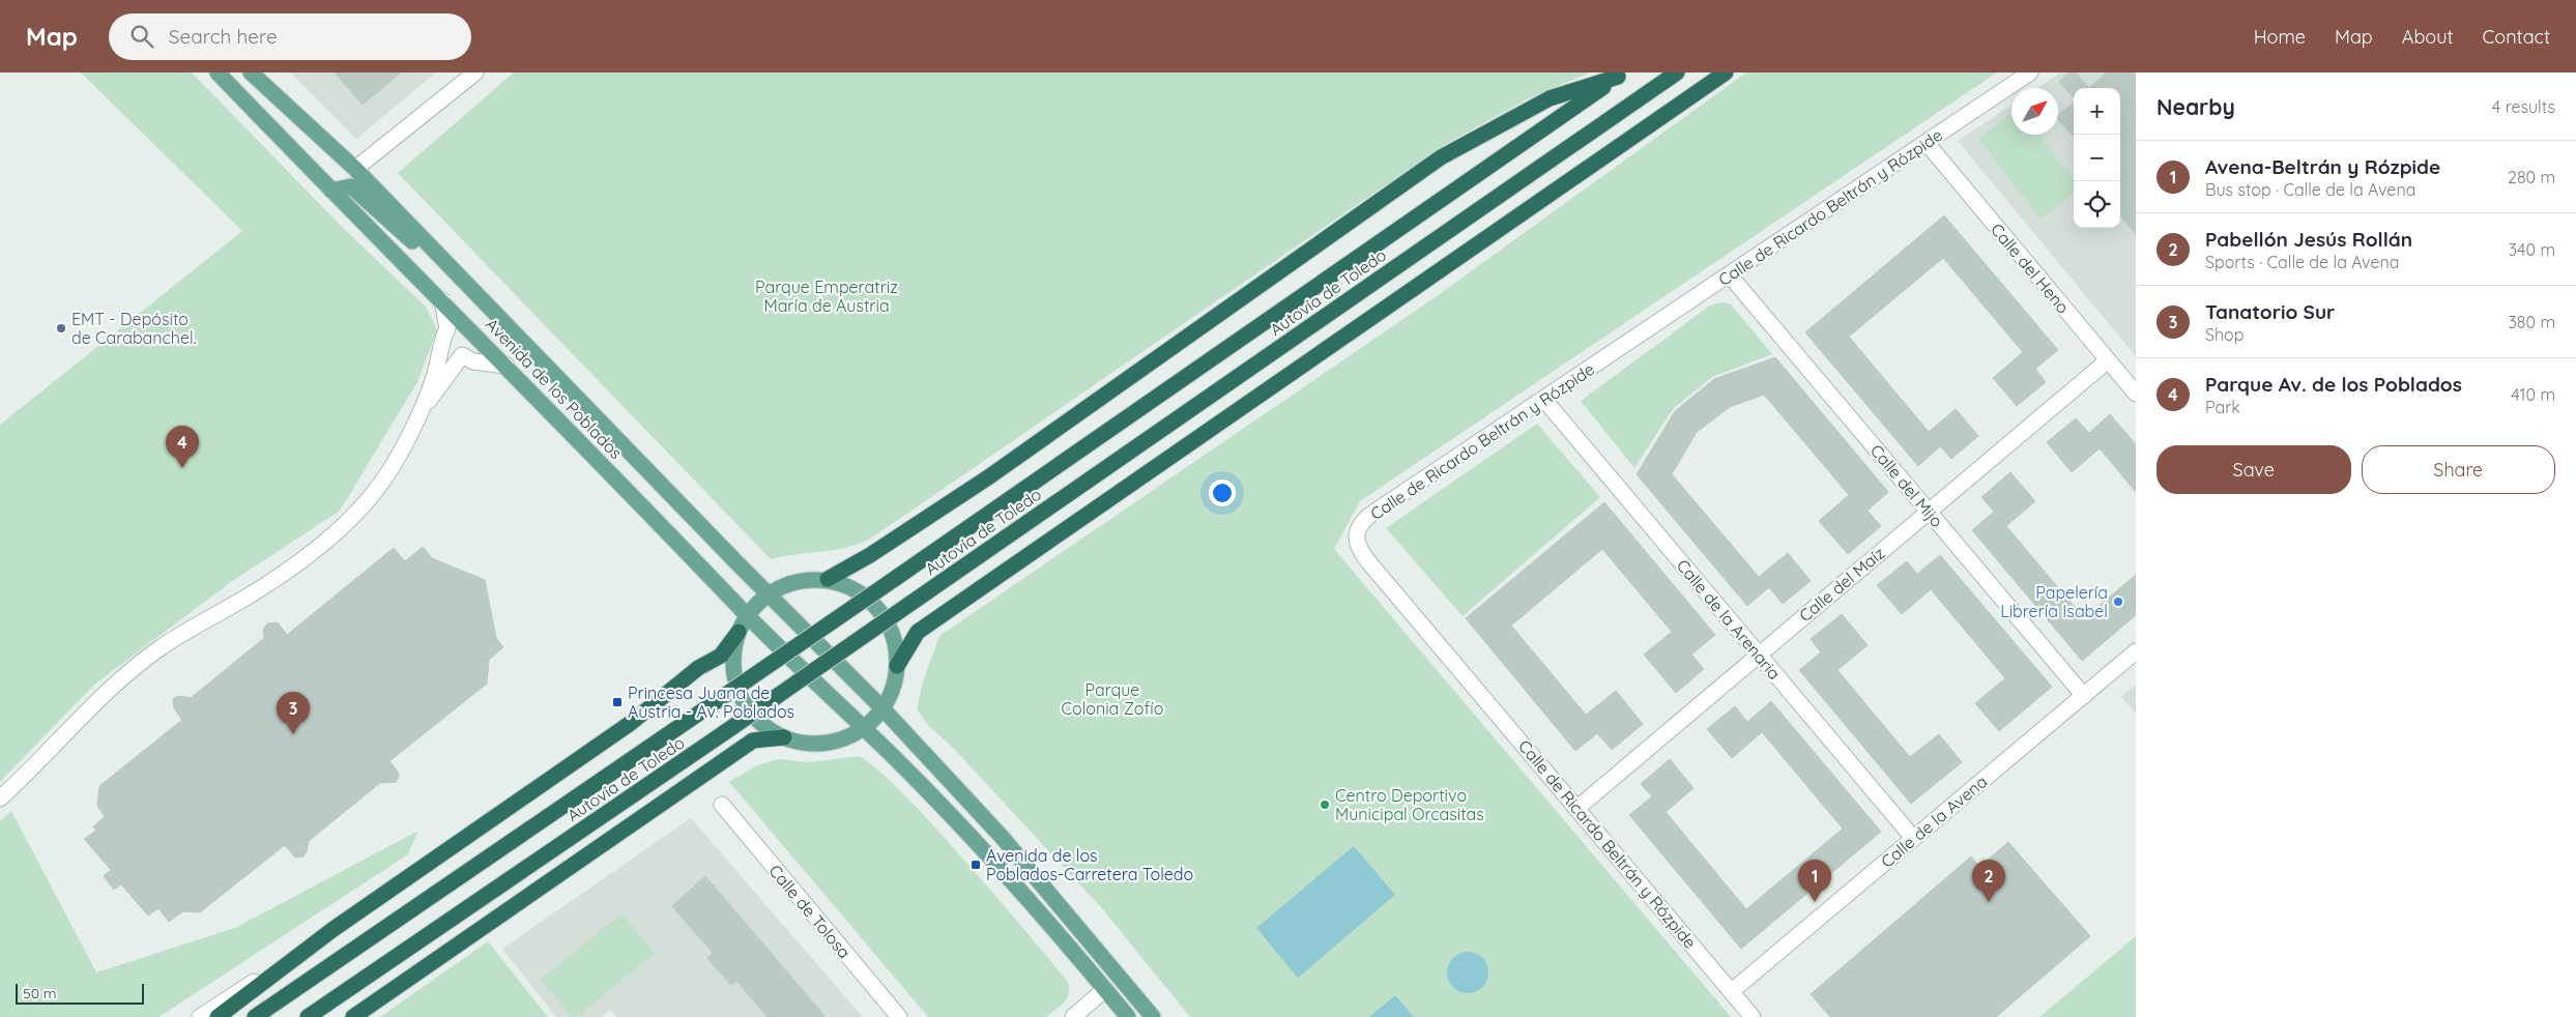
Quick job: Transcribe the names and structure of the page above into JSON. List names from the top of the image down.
{
  "streets": {
    "highway": ["Autovía de Toledo"],
    "main road": ["Avenida de los Poblados"],
    "street": [
      "Calle de Ricardo Beltrán y Rózpide",
      "Calle del Heno",
      "Calle del Mijo",
      "Calle del Maíz",
      "Calle de la Arenaria",
      "Calle de la Avena",
      "Calle de Tolosa"
    ]
  },
  "crossings": [
    ["Calle de Ricardo Beltrán y Rózpide", "Calle del Heno"],
    ["Calle de Ricardo Beltrán y Rózpide", "Calle del Mijo"],
    ["Calle de Ricardo Beltrán y Rózpide", "Calle del Maíz"],
    ["Calle de Ricardo Beltrán y Rózpide", "Calle de la Arenaria"],
    ["Calle de Ricardo Beltrán y Rózpide", "Calle de la Avena"],
    ["Calle del Heno", "Calle del Maíz"],
    ["Calle del Mijo", "Calle del Maíz"],
    ["Calle del Mijo", "Calle de la Avena"],
    ["Calle del Maíz", "Calle de la Arenaria"],
    ["Calle de la Arenaria", "Calle de la Avena"]
  ],
  "parks": ["Parque Emperatriz María de Austria", "Parque Colonia Zofío"],
  "places": {
    "other": ["EMT - Depósito de Carabanchel.", "Papelería Librería Isabel", "Centro Deportivo Municipal Orcasitas"],
    "transit": ["Princesa Juana de Austria - Av. Poblados", "Avenida de los Poblados-Carretera Toledo"]
  },
  "scale_bar": "50 m",
  "north": "top right",
  "page": {
    "header": "Map",
    "search": "Search here",
    "nav": [
      "Home",
      "Map",
      "About",
      "Contact"
    ],
    "heading": ["Nearby", "4 results"],
    "map_buttons": ["+", "−"],
    "list": [
      {
        "mark": "1",
        "name": "Avena-Beltrán y Rózpide",
        "note": "Bus stop · Calle de la Avena",
        "value": "280 m"
      },
      {
        "mark": "2",
        "name": "Pabellón Jesús Rollán",
        "note": "Sports · Calle de la Avena",
        "value": "340 m"
      },
      {
        "mark": "3",
        "name": "Tanatorio Sur",
        "note": "Shop",
        "value": "380 m"
      },
      {
        "mark": "4",
        "name": "Parque Av. de los Poblados",
        "note": "Park",
        "value": "410 m"
      }
    ],
    "pins": [
      "4",
      "3",
      "1",
      "2"
    ],
    "buttons": ["Save", "Share"],
    "scale": "50 m"
  }
}
